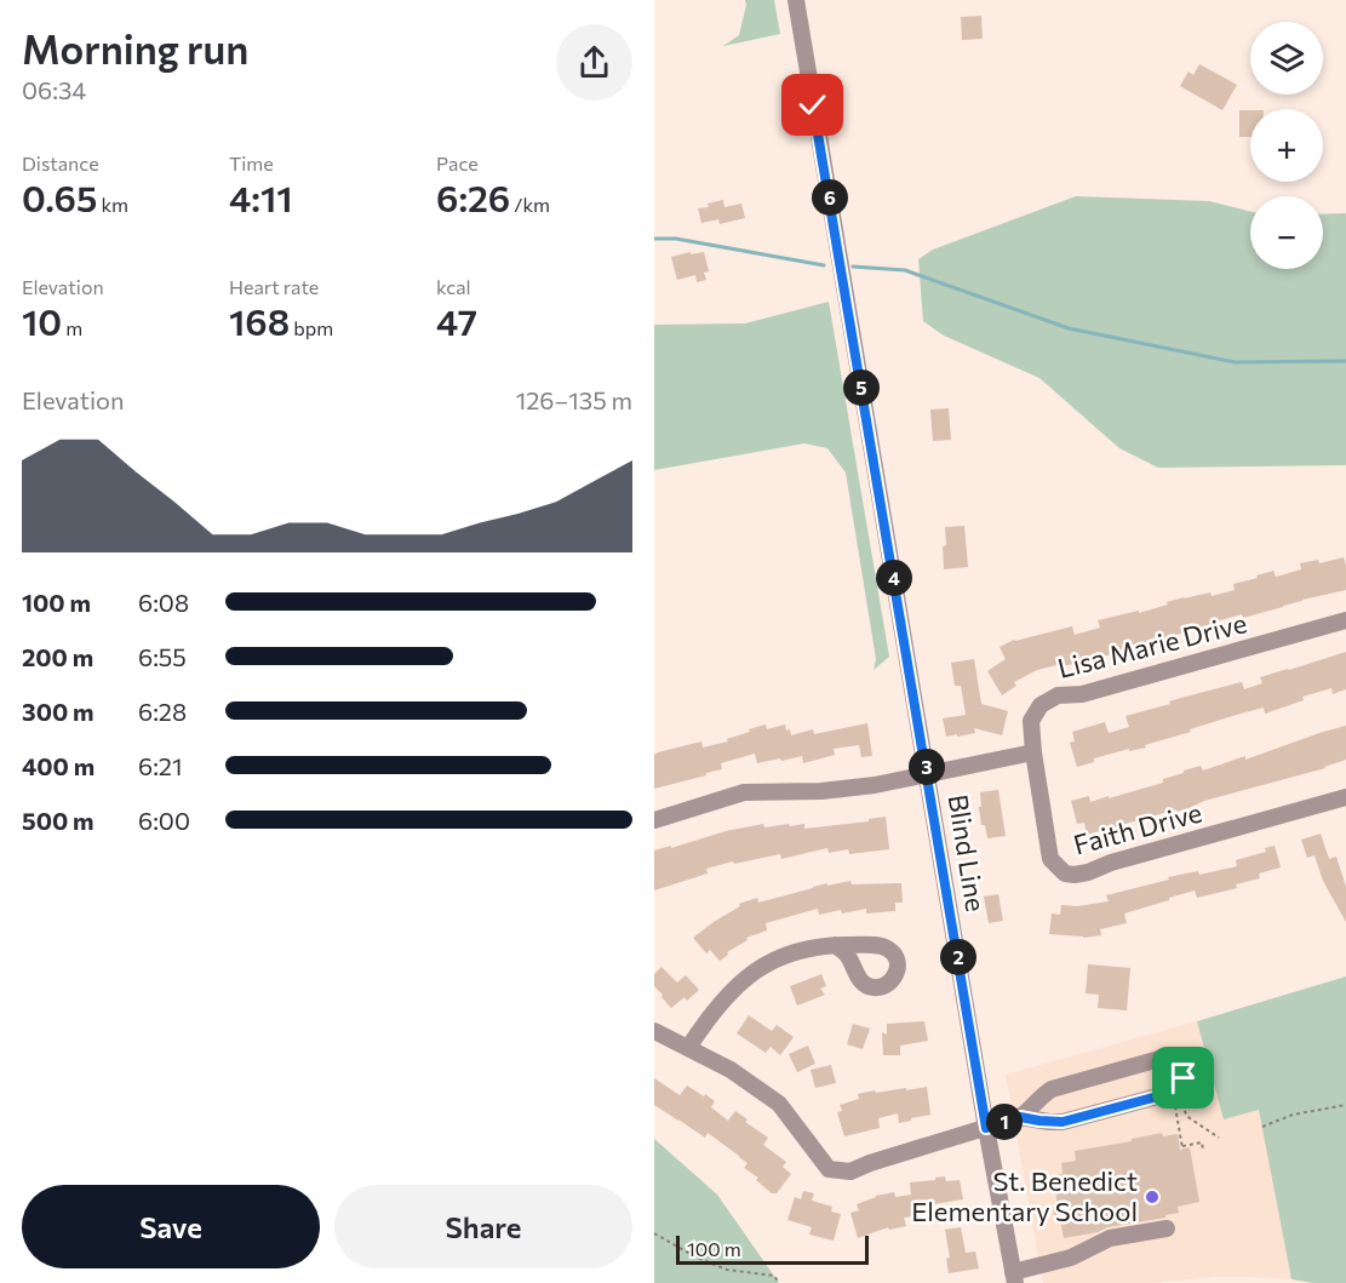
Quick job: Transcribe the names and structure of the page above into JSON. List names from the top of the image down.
{
  "streets": {
    "street": ["Lisa Marie Drive", "Faith Drive", "Blind Line"]
  },
  "crossings": [
    ["Lisa Marie Drive", "Faith Drive"]
  ],
  "places": ["St. Benedict Elementary School"],
  "scale_bar": "100 m",
  "page": {
    "heading": ["Morning run", "06:34"],
    "map_buttons": ["+", "−"],
    "stats": [
      ["Distance", "0.65 km"],
      ["Time", "4:11"],
      ["Pace", "6:26 /km"],
      ["Elevation", "10 m"],
      ["Heart rate", "168 bpm"],
      ["kcal", "47"]
    ],
    "pins": [
      "6",
      "5",
      "4",
      "3",
      "2",
      "1"
    ],
    "chart": ["Elevation", "126–135 m"],
    "list": [
      {
        "name": "100 m",
        "note": "6:08"
      },
      {
        "name": "200 m",
        "note": "6:55"
      },
      {
        "name": "300 m",
        "note": "6:28"
      },
      {
        "name": "400 m",
        "note": "6:21"
      },
      {
        "name": "500 m",
        "note": "6:00"
      }
    ],
    "buttons": ["Save", "Share"],
    "scale": "100 m"
  }
}
